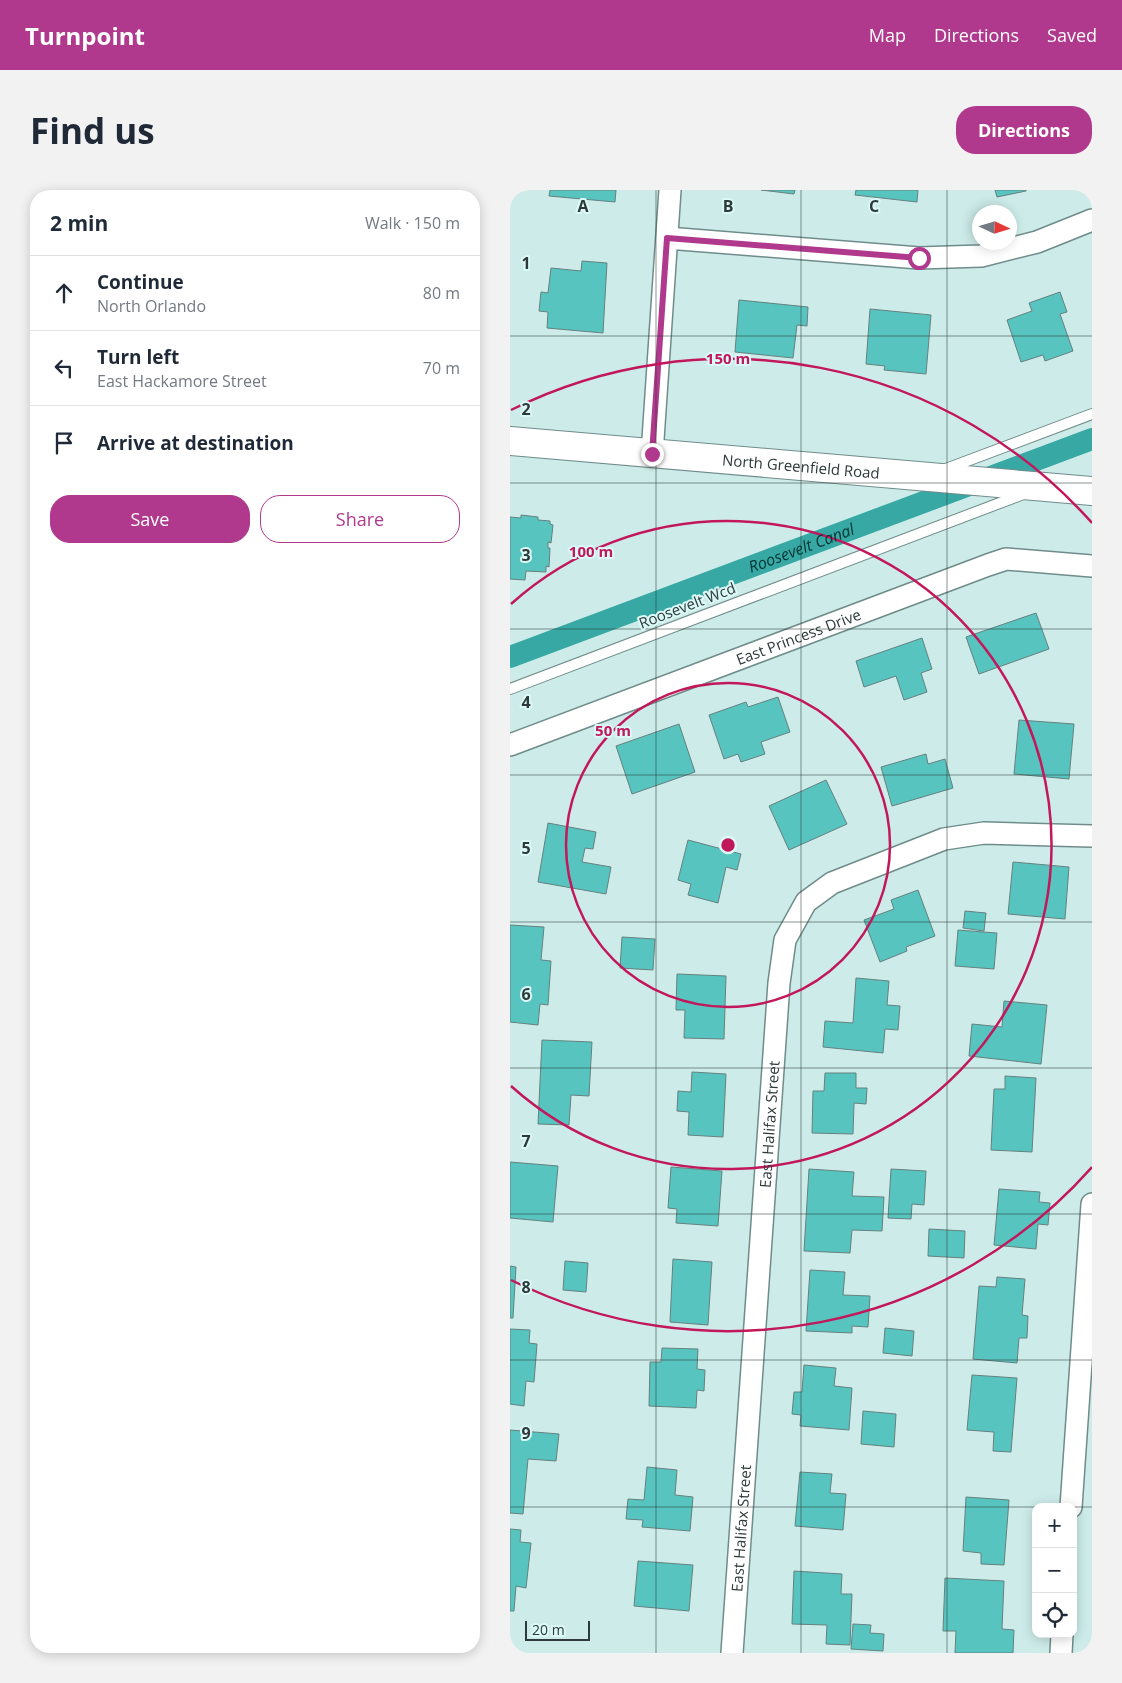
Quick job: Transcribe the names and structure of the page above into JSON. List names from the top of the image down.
{
  "streets": {
    "main road": ["North Greenfield Road"],
    "street": ["East Princess Drive", "East Halifax Street"],
    "lane": ["Roosevelt Wcd"]
  },
  "crossings": [
    ["North Greenfield Road", "Roosevelt Wcd"]
  ],
  "water": ["Roosevelt Canal"],
  "scale_bar": "20 m",
  "north": "right",
  "page": {
    "header": "Turnpoint",
    "nav": ["Map", "Directions", "Saved"],
    "buttons": [
      "Directions",
      ["Save", "Share"]
    ],
    "title": "Find us",
    "heading": ["2 min", "Walk · 150 m"],
    "list": [
      ["Continue", "North Orlando", "80 m"],
      ["Turn left", "East Hackamore Street", "70 m"],
      "Arrive at destination"
    ],
    "map_buttons": ["+", "−"],
    "scale": "20 m"
  },
  "grid": {
    "columns": ["A", "B", "C"],
    "rows": [
      "1",
      "2",
      "3",
      "4",
      "5",
      "6",
      "7",
      "8",
      "9"
    ]
  },
  "rings": ["150 m", "100 m", "50 m"]
}
